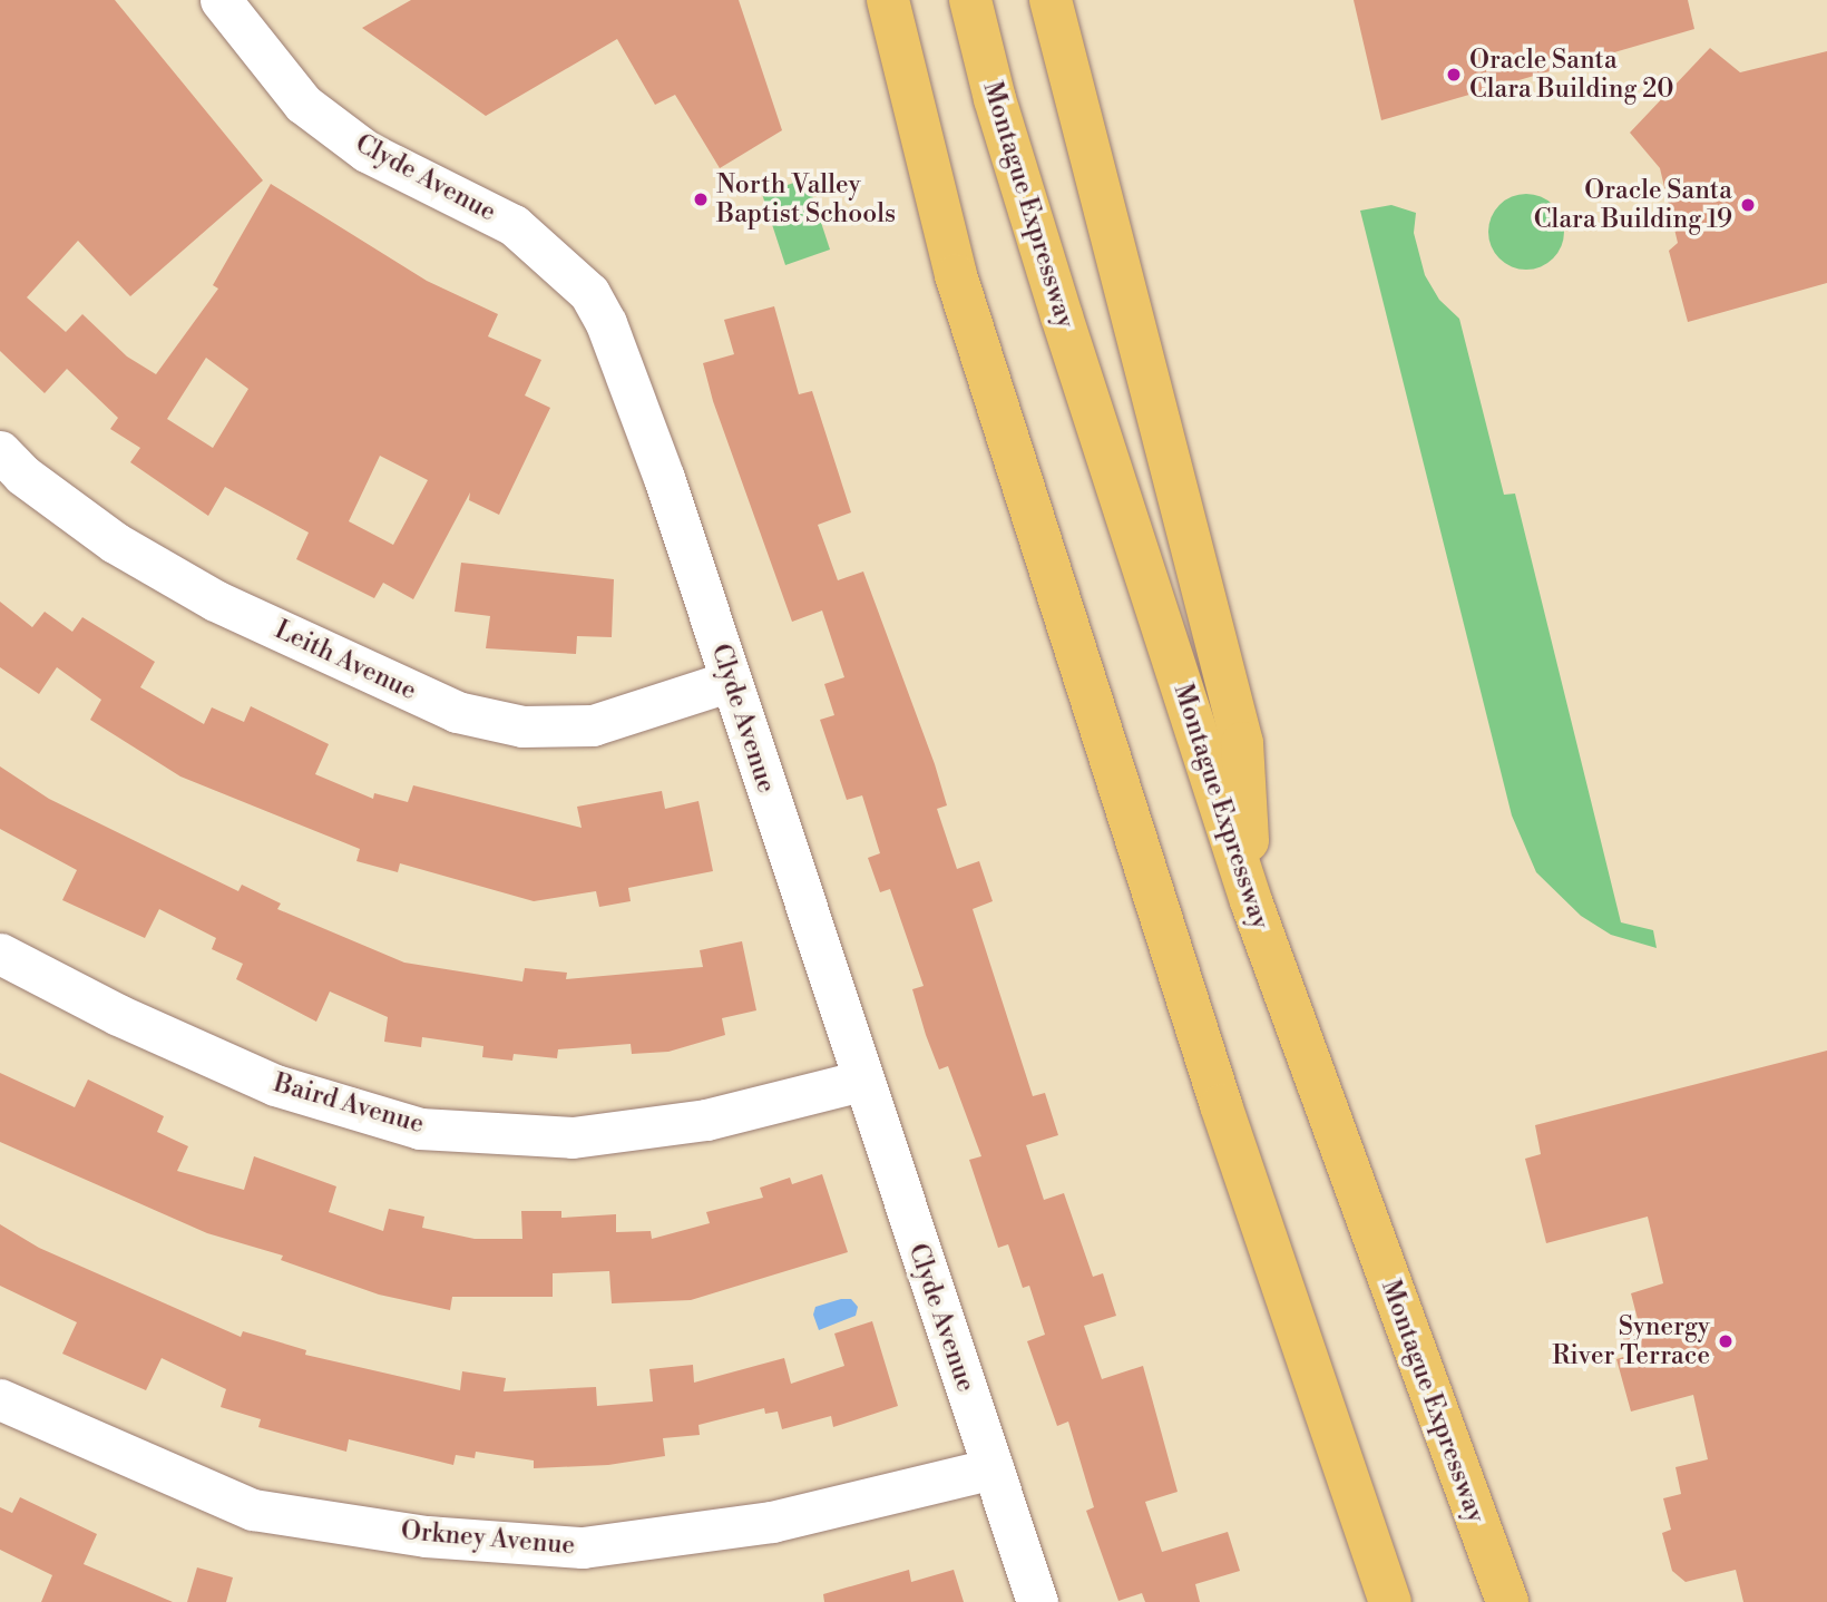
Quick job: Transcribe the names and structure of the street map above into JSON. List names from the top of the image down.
{
  "streets": {
    "highway": ["Montague Expressway"],
    "street": [
      "Clyde Avenue",
      "Leith Avenue",
      "Baird Avenue",
      "Orkney Avenue"
    ]
  },
  "crossings": [
    ["Clyde Avenue", "Leith Avenue"],
    ["Clyde Avenue", "Baird Avenue"],
    ["Clyde Avenue", "Orkney Avenue"]
  ],
  "places": [
    "Oracle Santa Clara Building 20",
    "North Valley Baptist Schools",
    "Oracle Santa Clara Building 19",
    "Synergy River Terrace"
  ]
}
